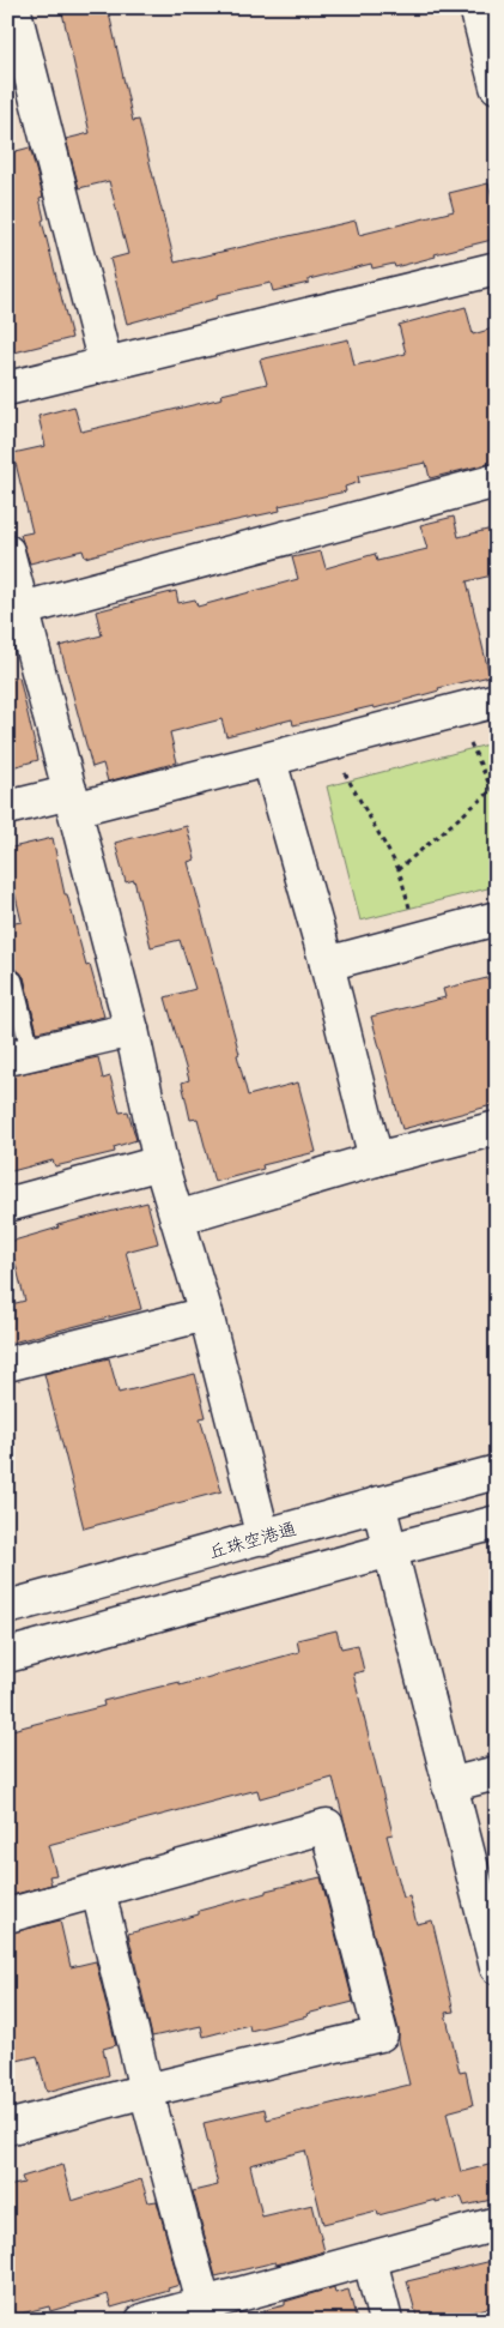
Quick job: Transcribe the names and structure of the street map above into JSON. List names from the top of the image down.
{
  "streets": {
    "street": ["丘珠空港通"]
  }
}
